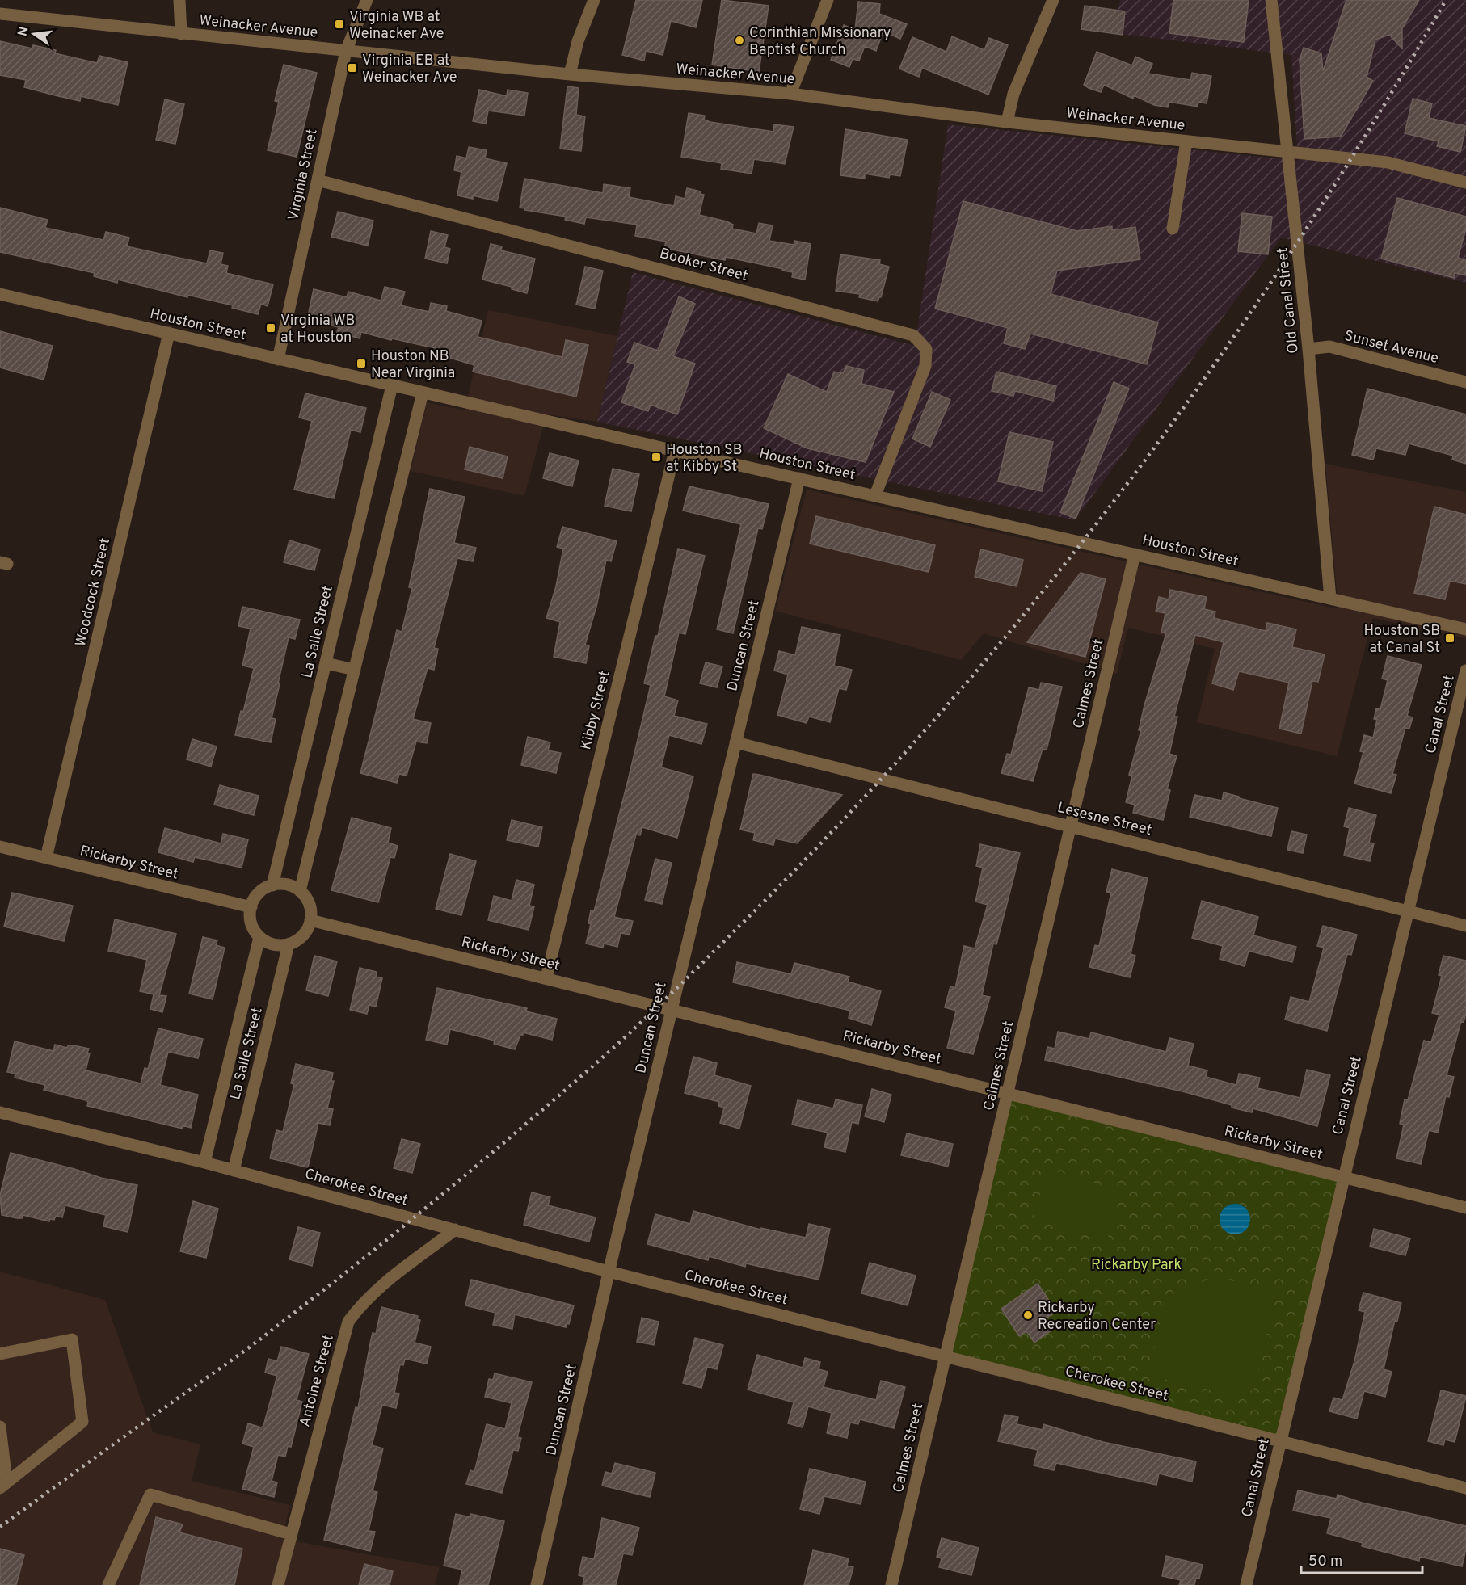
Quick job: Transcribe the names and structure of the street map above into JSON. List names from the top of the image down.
{
  "streets": {
    "street": [
      "Weinacker Avenue",
      "Virginia Street",
      "Booker Street",
      "Old Canal Street",
      "Houston Street",
      "Sunset Avenue",
      "Woodcock Street",
      "La Salle Street",
      "Duncan Street",
      "Calmes Street",
      "Kibby Street",
      "Canal Street",
      "Lesesne Street",
      "Rickarby Street",
      "Cherokee Street",
      "Antoine Street"
    ]
  },
  "crossings": [
    ["Weinacker Avenue", "Virginia Street"],
    ["Weinacker Avenue", "Old Canal Street"],
    ["Virginia Street", "Booker Street"],
    ["Virginia Street", "Houston Street"],
    ["Booker Street", "Houston Street"],
    ["Old Canal Street", "Houston Street"],
    ["Old Canal Street", "Sunset Avenue"],
    ["Houston Street", "Woodcock Street"],
    ["Houston Street", "La Salle Street"],
    ["Houston Street", "Duncan Street"],
    ["Houston Street", "Calmes Street"],
    ["Houston Street", "Kibby Street"],
    ["Woodcock Street", "Rickarby Street"],
    ["La Salle Street", "Rickarby Street"],
    ["La Salle Street", "Cherokee Street"],
    ["Duncan Street", "Lesesne Street"],
    ["Duncan Street", "Rickarby Street"],
    ["Duncan Street", "Cherokee Street"],
    ["Calmes Street", "Lesesne Street"],
    ["Calmes Street", "Rickarby Street"],
    ["Calmes Street", "Cherokee Street"],
    ["Kibby Street", "Rickarby Street"],
    ["Canal Street", "Lesesne Street"],
    ["Canal Street", "Rickarby Street"],
    ["Canal Street", "Cherokee Street"],
    ["Cherokee Street", "Antoine Street"]
  ],
  "parks": ["Rickarby Park"],
  "places": {
    "transit": [
      "Virginia WB at Weinacker Ave",
      "Virginia EB at Weinacker Ave",
      "Virginia WB at Houston",
      "Houston NB Near Virginia",
      "Houston SB at Kibby St",
      "Houston SB at Canal St"
    ],
    "other": ["Corinthian Missionary Baptist Church", "Rickarby Recreation Center"]
  },
  "scale_bar": "50 m",
  "north": "left"
}
